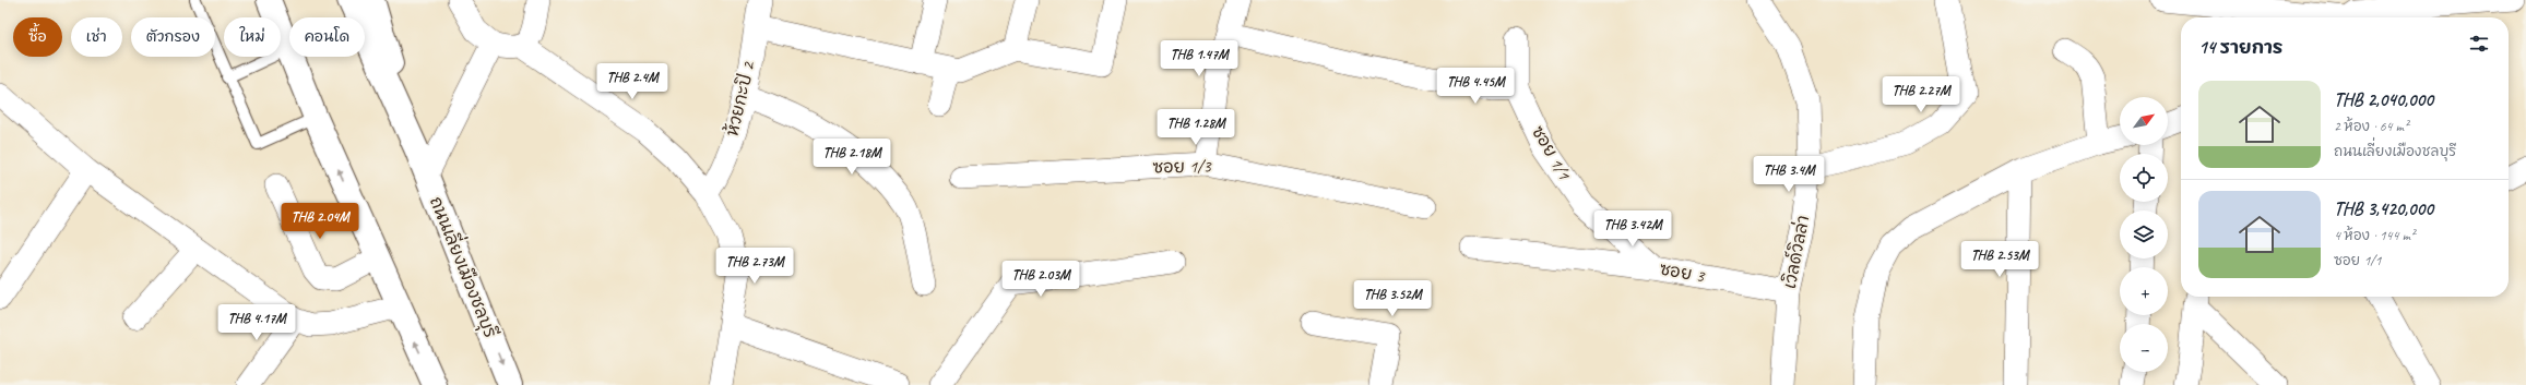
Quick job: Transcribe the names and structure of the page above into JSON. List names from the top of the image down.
{
  "streets": {
    "highway": ["ถนนเลี่ยงเมืองชลบุรี"],
    "street": [
      "ห้วยกะปิ 2",
      "ซอย 1/1",
      "ซอย 1/3",
      "เวิลด์วิลล่า",
      "ซอย 3"
    ]
  },
  "crossings": [
    ["ซอย 1/1", "ซอย 3"],
    ["เวิลด์วิลล่า", "ซอย 3"]
  ],
  "north": "top right",
  "page": {
    "chip": [
      "ซื้อ",
      "เช่า",
      "ตัวกรอง",
      "ใหม่",
      "คอนโด"
    ],
    "heading": "14 รายการ",
    "price": [
      "THB 1.47M",
      "THB 2.4M",
      "THB 4.45M",
      "THB 2.27M",
      "THB 1.28M",
      "THB 2.18M",
      "THB 3.4M",
      "THB 2.04M",
      "THB 3.42M",
      "THB 2.53M",
      "THB 2.73M",
      "THB 2.03M",
      "THB 3.52M",
      "THB 4.17M"
    ],
    "list": [
      {
        "name": "THB 2,040,000",
        "note": "2 ห้อง · 64 m² · ถนนเลี่ยงเมืองชลบุรี"
      },
      {
        "name": "THB 3,420,000",
        "note": "4 ห้อง · 144 m² · ซอย 1/1"
      }
    ],
    "map_buttons": ["+", "−"]
  }
}
